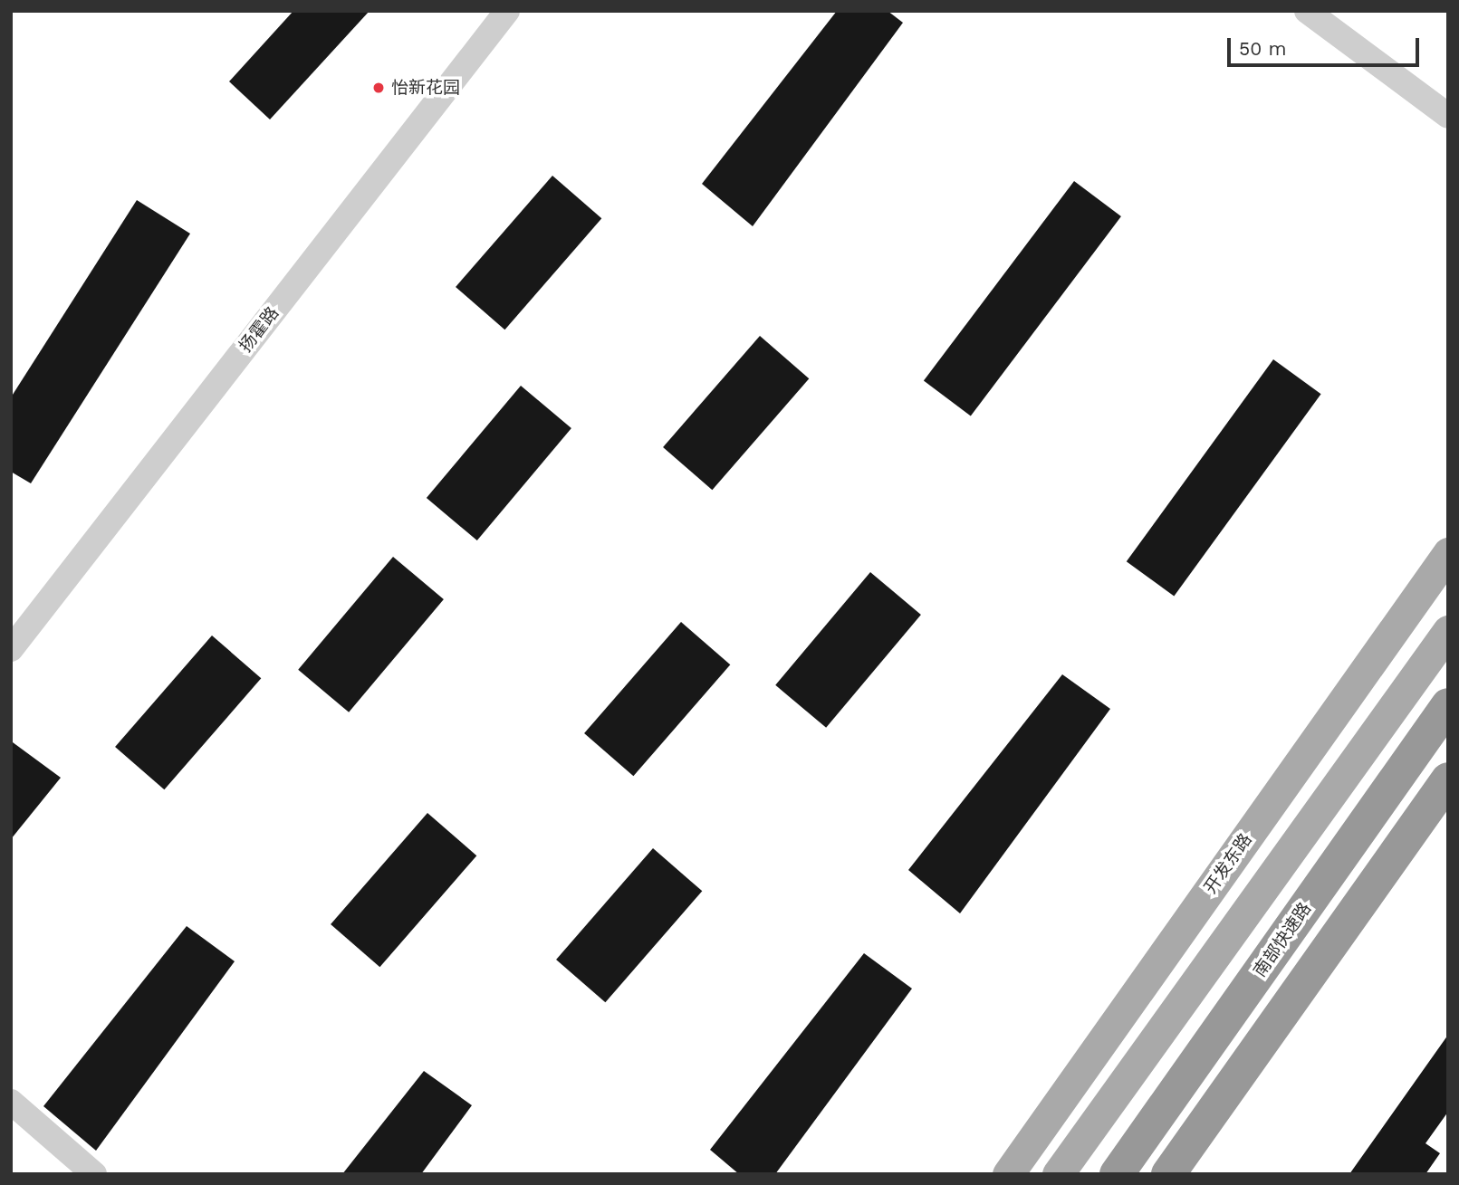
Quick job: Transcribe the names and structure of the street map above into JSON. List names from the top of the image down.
{
  "streets": {
    "highway": ["南部快速路"],
    "main road": ["开发东路"],
    "street": ["扬霍路"]
  },
  "places": ["怡新花园"],
  "scale_bar": "50 m"
}
